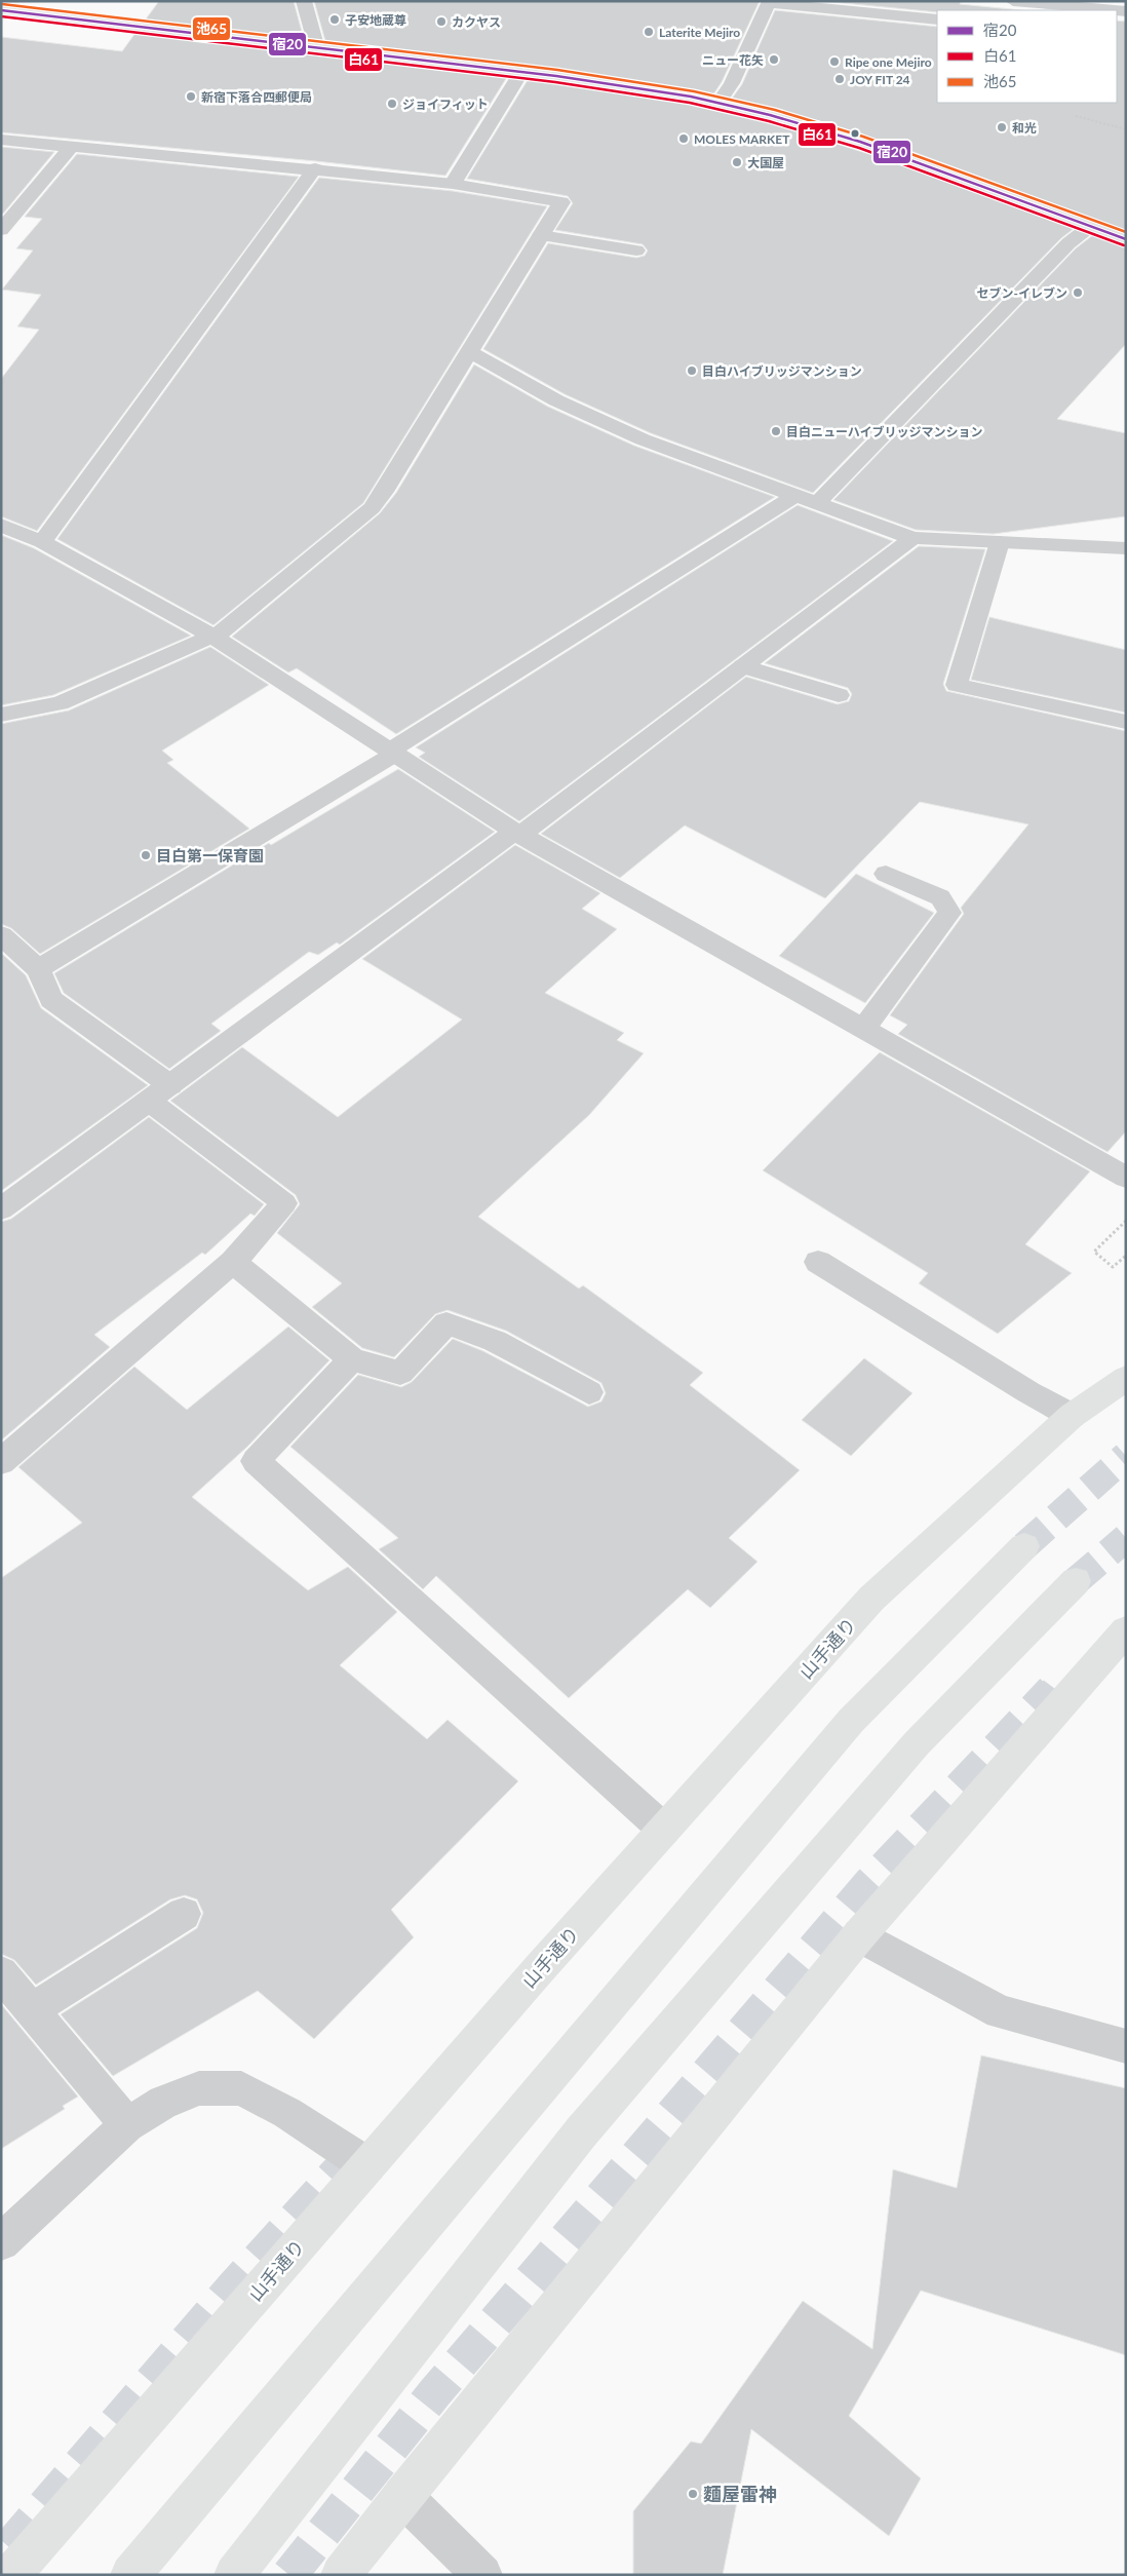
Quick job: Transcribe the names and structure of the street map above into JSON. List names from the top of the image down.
{
  "streets": {
    "main road": ["山手通り"]
  },
  "places": [
    "子安地蔵尊",
    "カクヤス",
    "Laterite Mejiro",
    "ニュー花矢",
    "Ripe one Mejiro",
    "JOY FIT 24",
    "新宿下落合四郵便局",
    "ジョイフィット",
    "和光",
    "MOLES MARKET",
    "大国屋",
    "セブン-イレブン",
    "目白ハイブリッジマンション",
    "目白ニューハイブリッジマンション",
    "目白第一保育園",
    "麵屋雷神"
  ],
  "lines": ["transit line 池65", "transit line 宿20", "transit line 白61"],
  "legend": ["宿20", "白61", "池65"]
}
